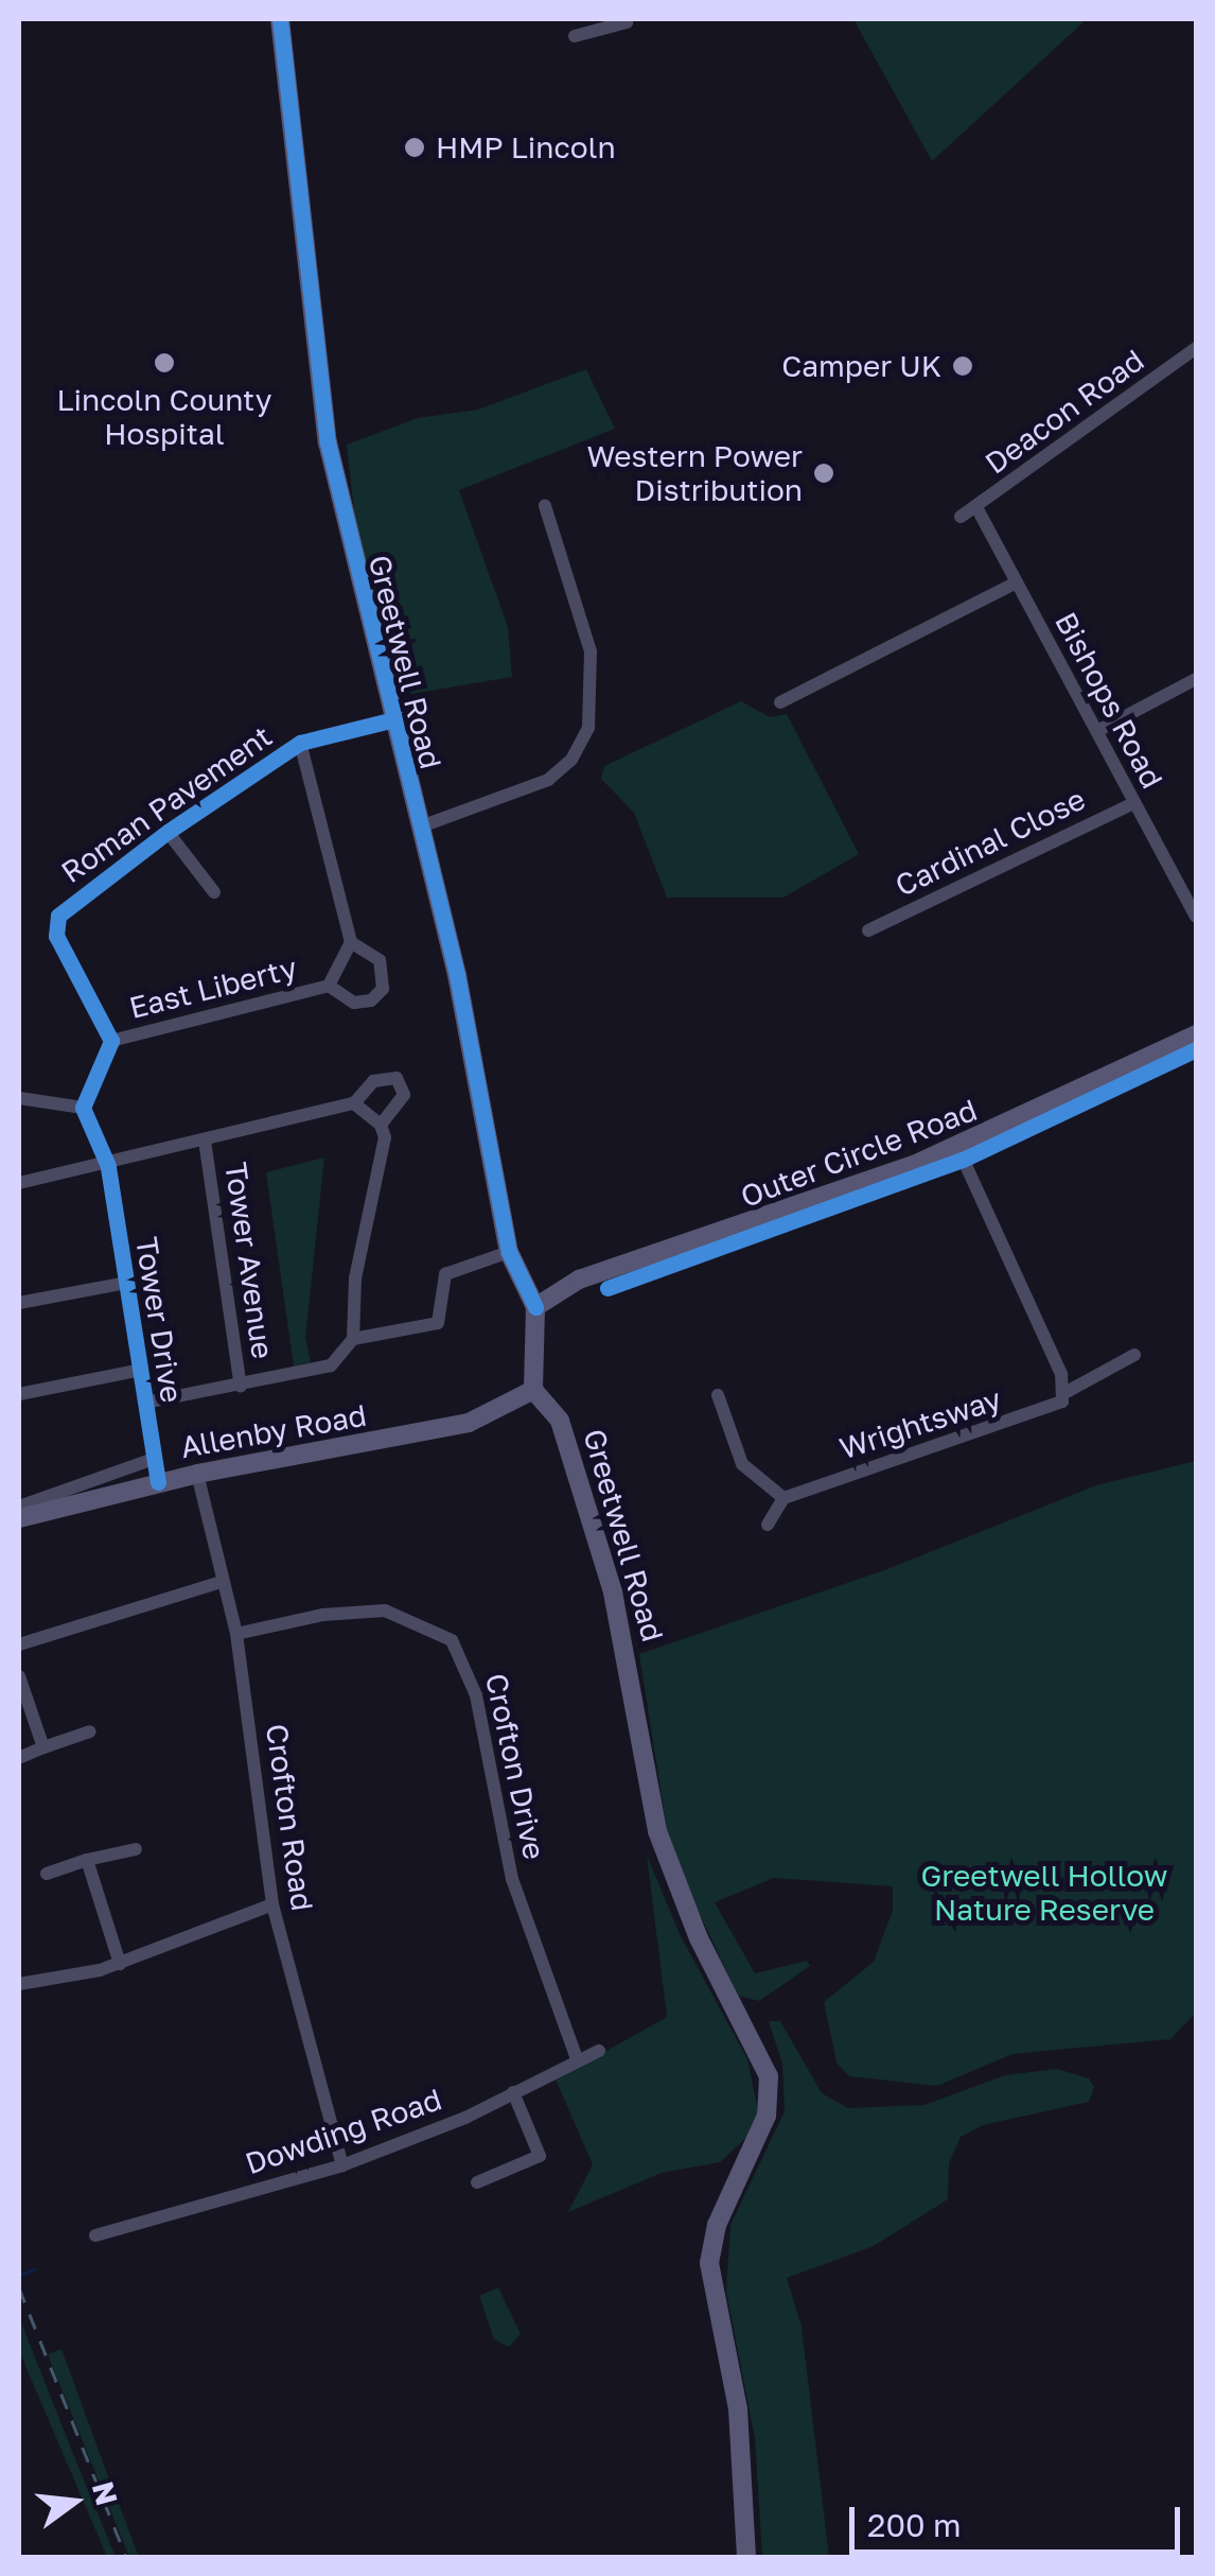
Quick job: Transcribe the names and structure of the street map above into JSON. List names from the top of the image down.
{
  "streets": {
    "main road": ["Greetwell Road", "Outer Circle Road", "Allenby Road"],
    "street": [
      "Deacon Road",
      "Bishops Road",
      "Roman Pavement",
      "Cardinal Close",
      "East Liberty",
      "Tower Avenue",
      "Tower Drive",
      "Wrightsway",
      "Crofton Drive",
      "Crofton Road",
      "Dowding Road"
    ]
  },
  "crossings": [
    ["Deacon Road", "Bishops Road"],
    ["Greetwell Road", "Roman Pavement"],
    ["Greetwell Road", "Outer Circle Road"],
    ["Greetwell Road", "Allenby Road"],
    ["Bishops Road", "Cardinal Close"],
    ["Roman Pavement", "East Liberty"],
    ["Tower Drive", "Allenby Road"],
    ["Allenby Road", "Crofton Road"],
    ["Crofton Drive", "Crofton Road"],
    ["Crofton Drive", "Dowding Road"],
    ["Crofton Road", "Dowding Road"]
  ],
  "parks": ["Greetwell Hollow Nature Reserve"],
  "places": [
    "HMP Lincoln",
    "Lincoln County Hospital",
    "Camper UK",
    "Western Power Distribution"
  ],
  "scale_bar": "200 m",
  "north": "right"
}
